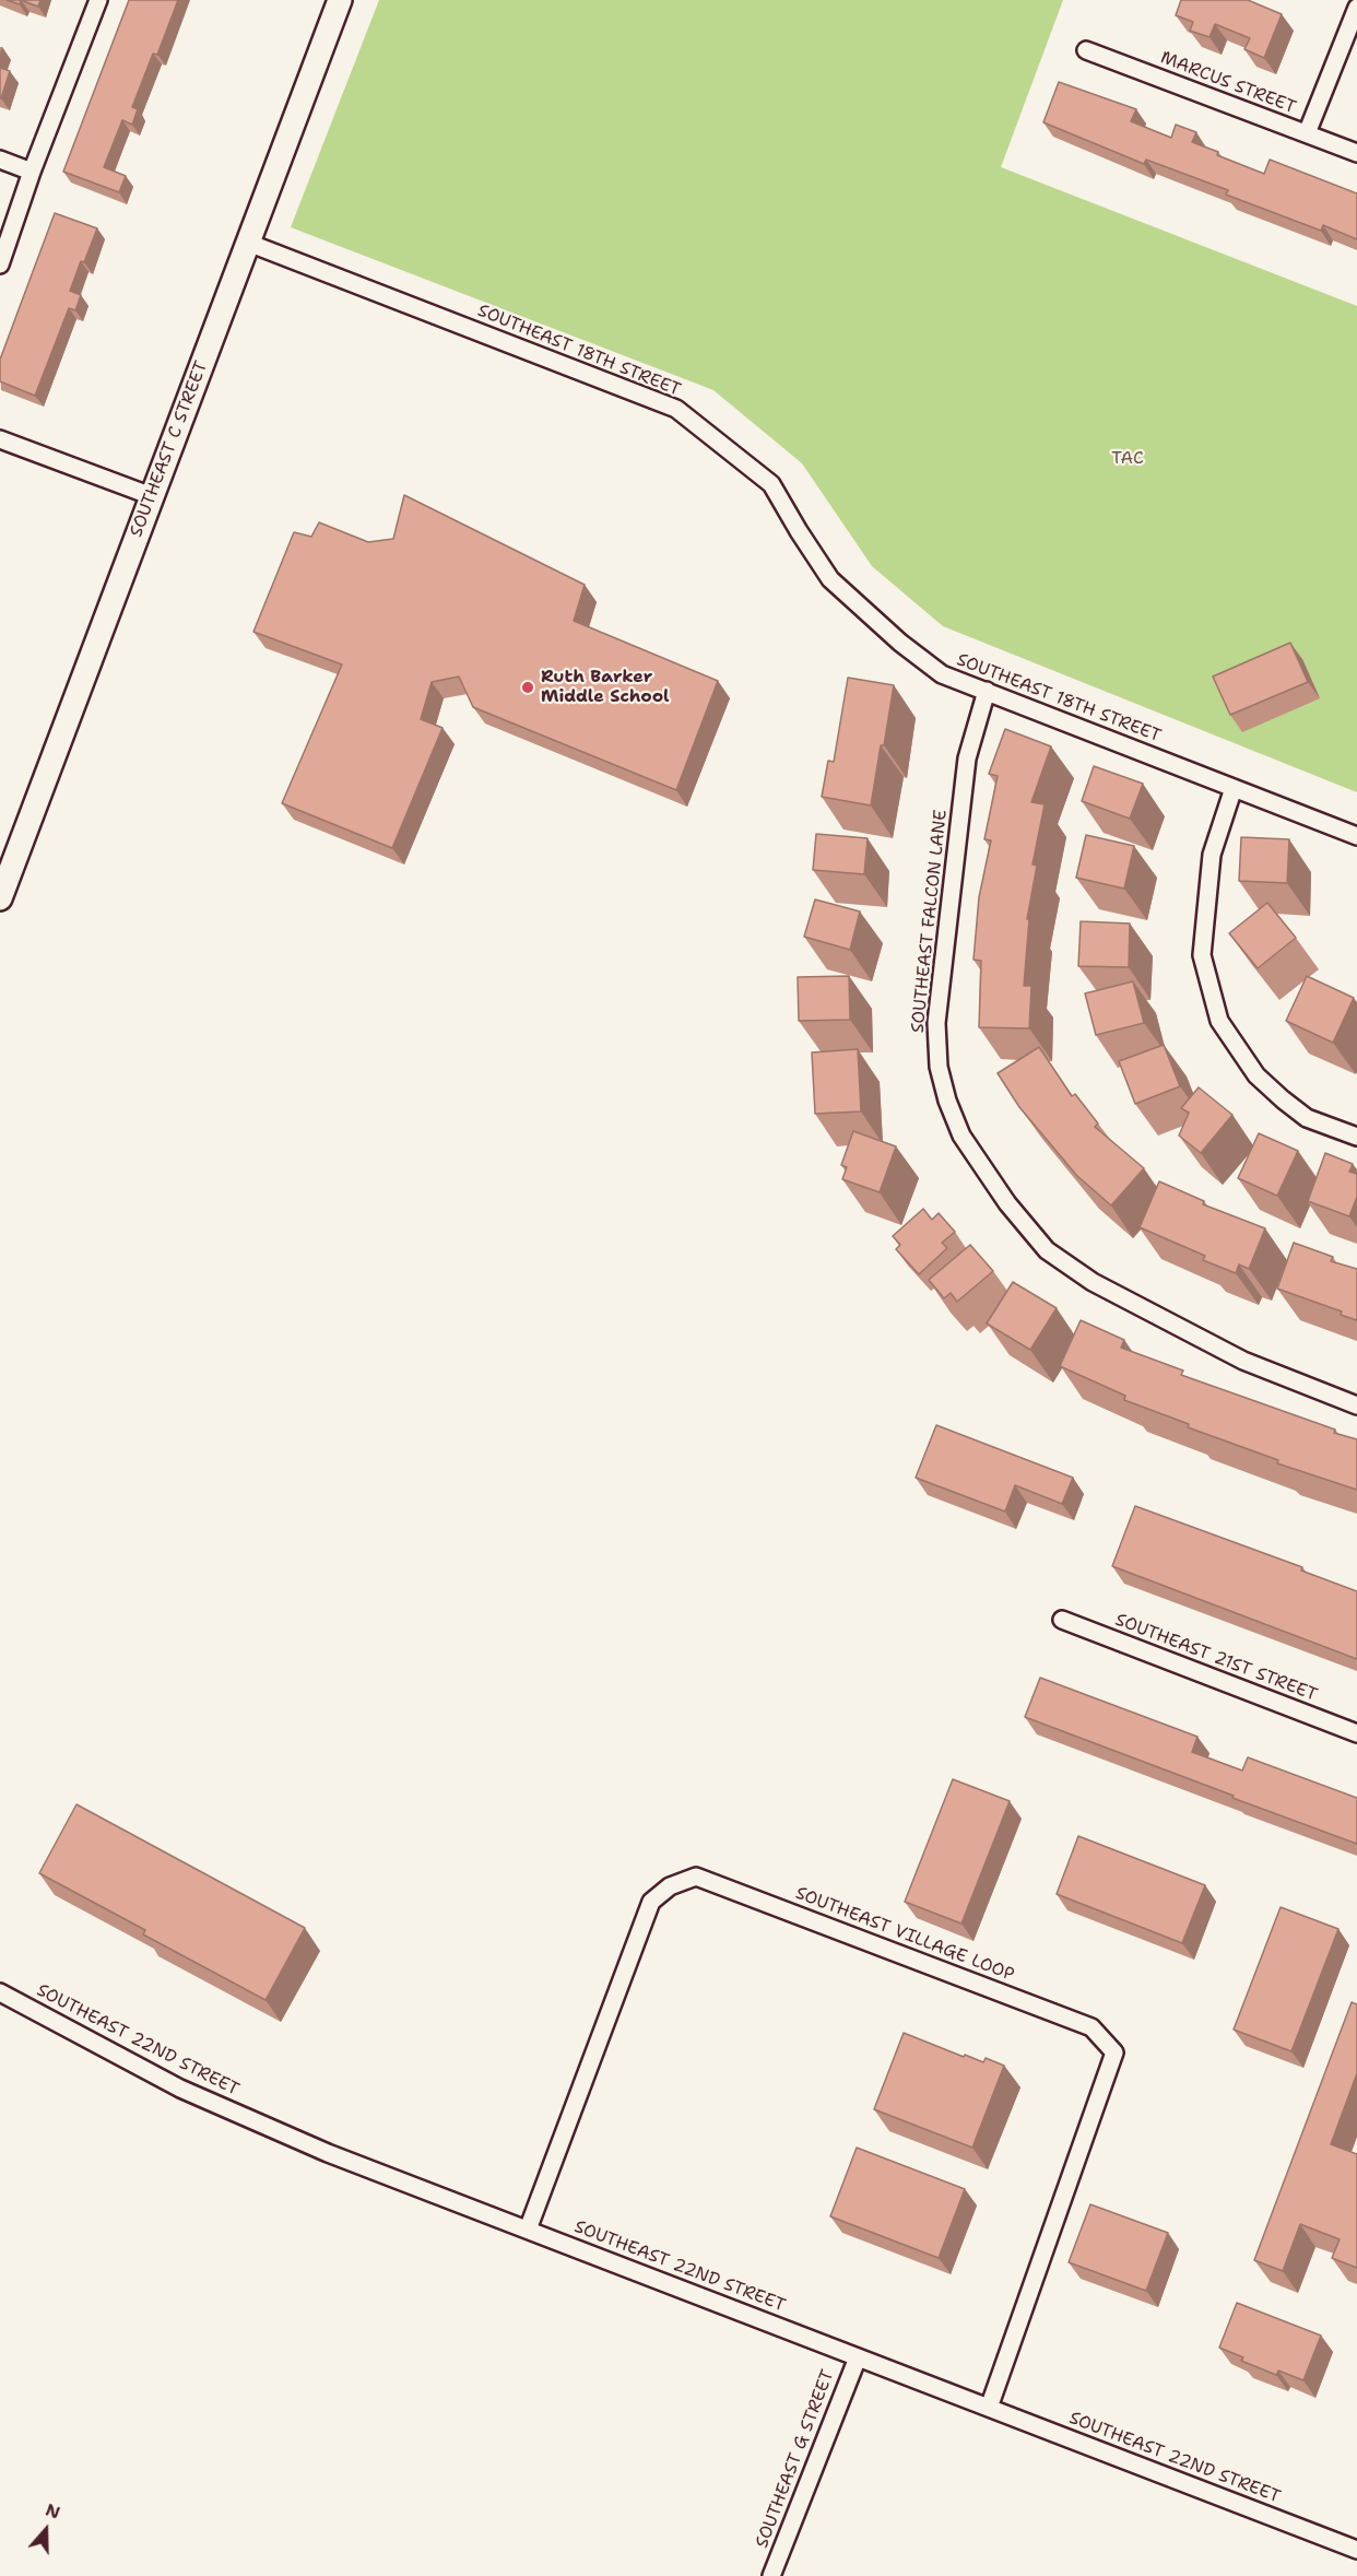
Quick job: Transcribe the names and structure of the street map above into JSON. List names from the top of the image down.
{
  "streets": {
    "street": [
      "MARCUS STREET",
      "SOUTHEAST 18TH STREET",
      "SOUTHEAST C STREET",
      "SOUTHEAST FALCON LANE",
      "SOUTHEAST 21ST STREET",
      "SOUTHEAST VILLAGE LOOP",
      "SOUTHEAST 22ND STREET",
      "SOUTHEAST G STREET"
    ]
  },
  "crossings": [
    ["SOUTHEAST 18TH STREET", "SOUTHEAST C STREET"],
    ["SOUTHEAST 18TH STREET", "SOUTHEAST FALCON LANE"],
    ["SOUTHEAST VILLAGE LOOP", "SOUTHEAST 22ND STREET"],
    ["SOUTHEAST 22ND STREET", "SOUTHEAST G STREET"]
  ],
  "parks": ["TAC"],
  "places": ["Ruth Barker Middle School"],
  "north": "top"
}
